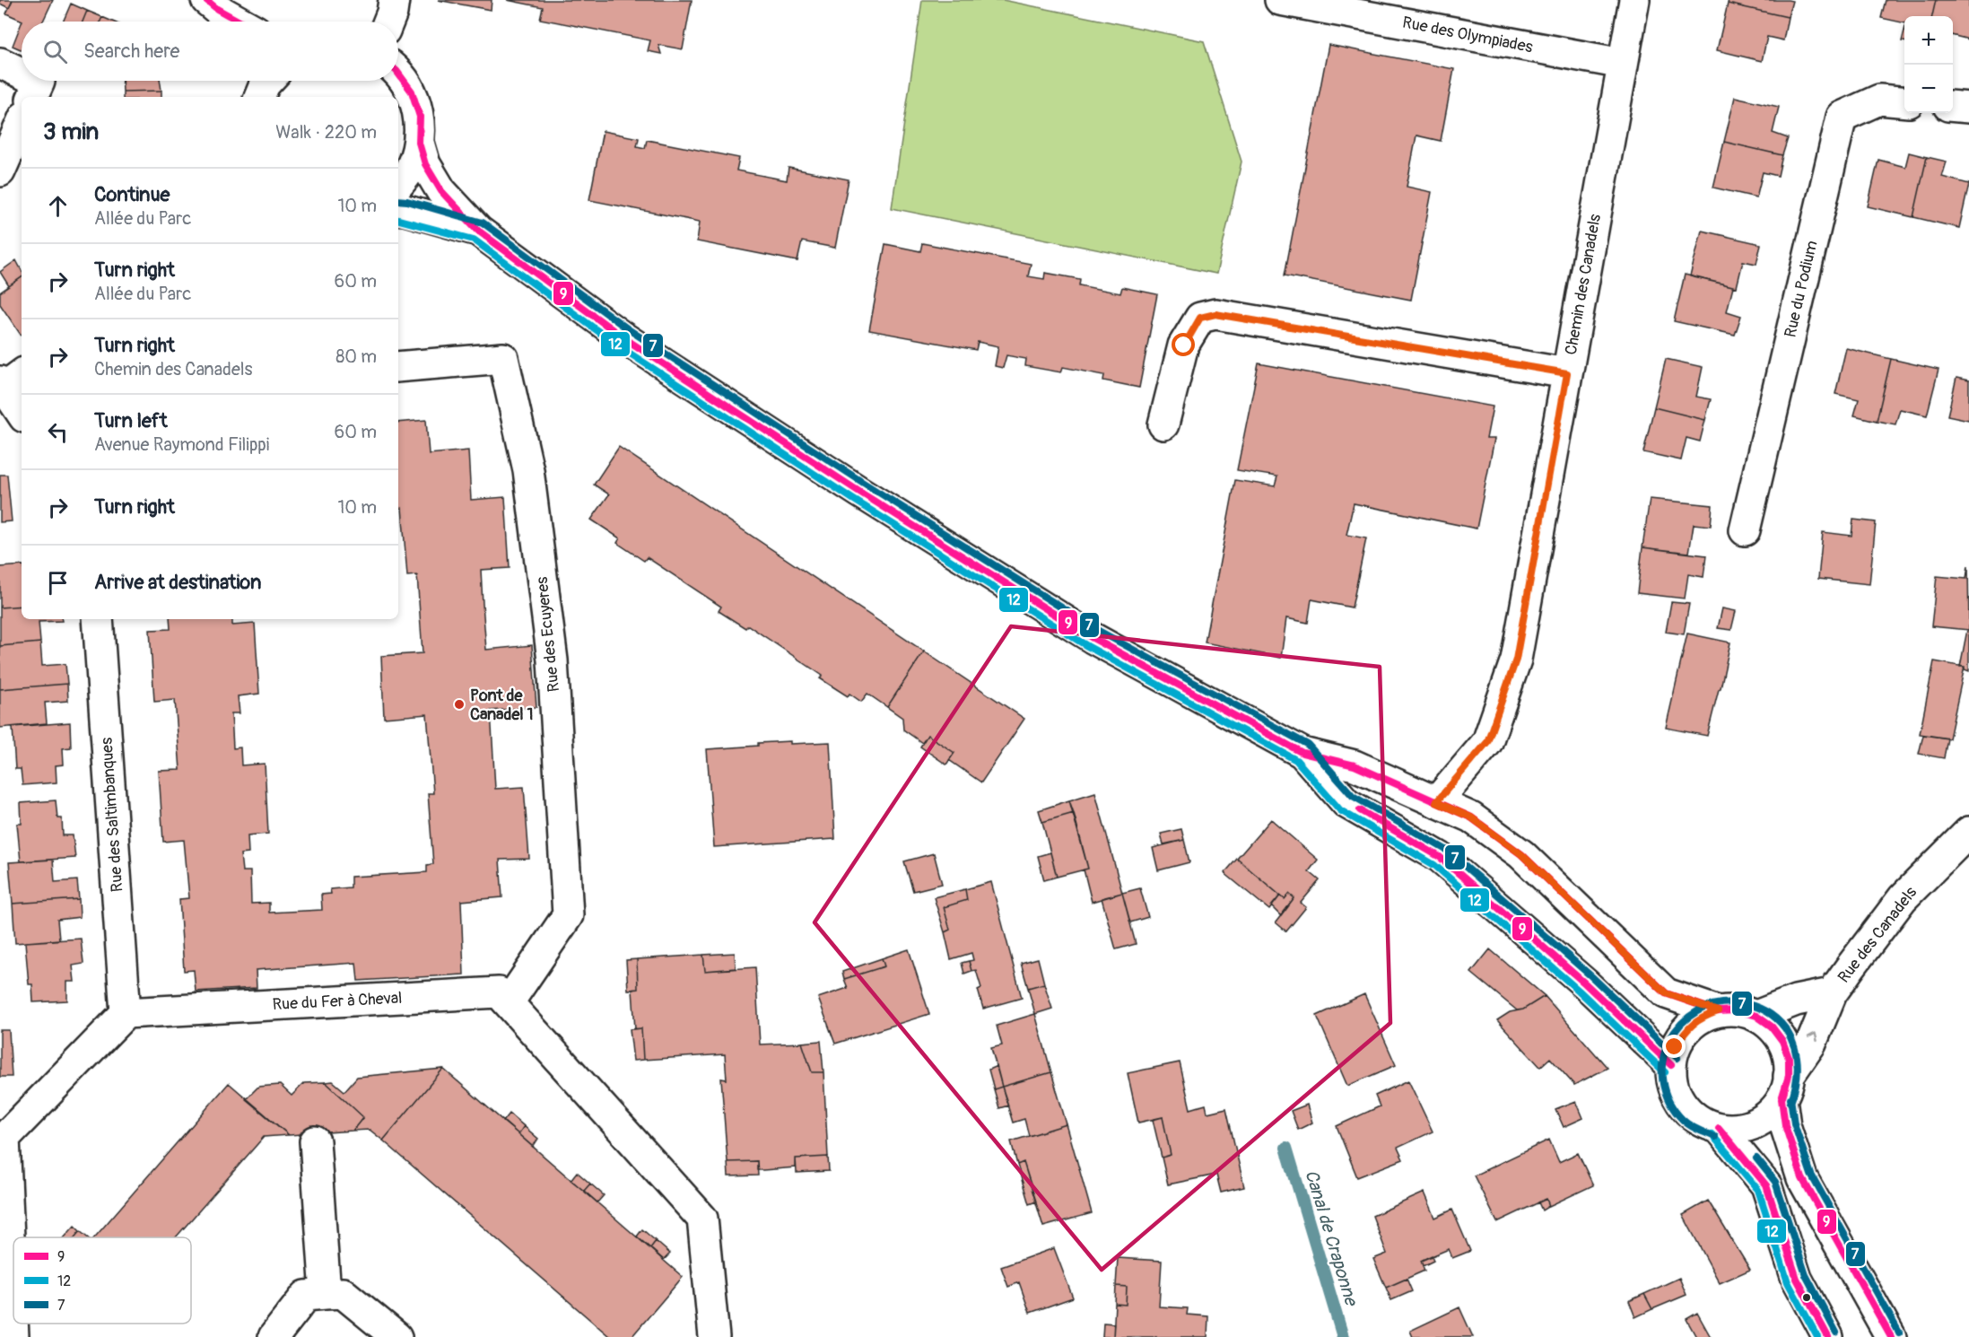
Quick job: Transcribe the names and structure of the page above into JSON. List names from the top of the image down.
{
  "streets": {
    "street": [
      "Rue des Olympiades",
      "Chemin des Canadels",
      "Rue du Podium",
      "Rue des Ecuyeres",
      "Rue des Saltimbanques",
      "Rue des Canadels",
      "Rue du Fer à Cheval"
    ]
  },
  "crossings": [
    ["Rue des Olympiades", "Chemin des Canadels"],
    ["Rue des Ecuyeres", "Rue du Fer à Cheval"],
    ["Rue des Saltimbanques", "Rue du Fer à Cheval"]
  ],
  "water": ["Canal de Craponne"],
  "places": ["Pont de Canadel 1"],
  "lines": ["transit line 9", "transit line 7", "transit line 12"],
  "legend": ["9", "12", "7"],
  "page": {
    "map_buttons": ["+", "−"],
    "search": "Search here",
    "heading": ["3 min", "Walk · 220 m"],
    "list": [
      ["Continue", "Allée du Parc", "10 m"],
      ["Turn right", "Allée du Parc", "60 m"],
      ["Turn right", "Chemin des Canadels", "80 m"],
      ["Turn left", "Avenue Raymond Filippi", "60 m"],
      ["Turn right", "10 m"],
      "Arrive at destination"
    ]
  }
}
